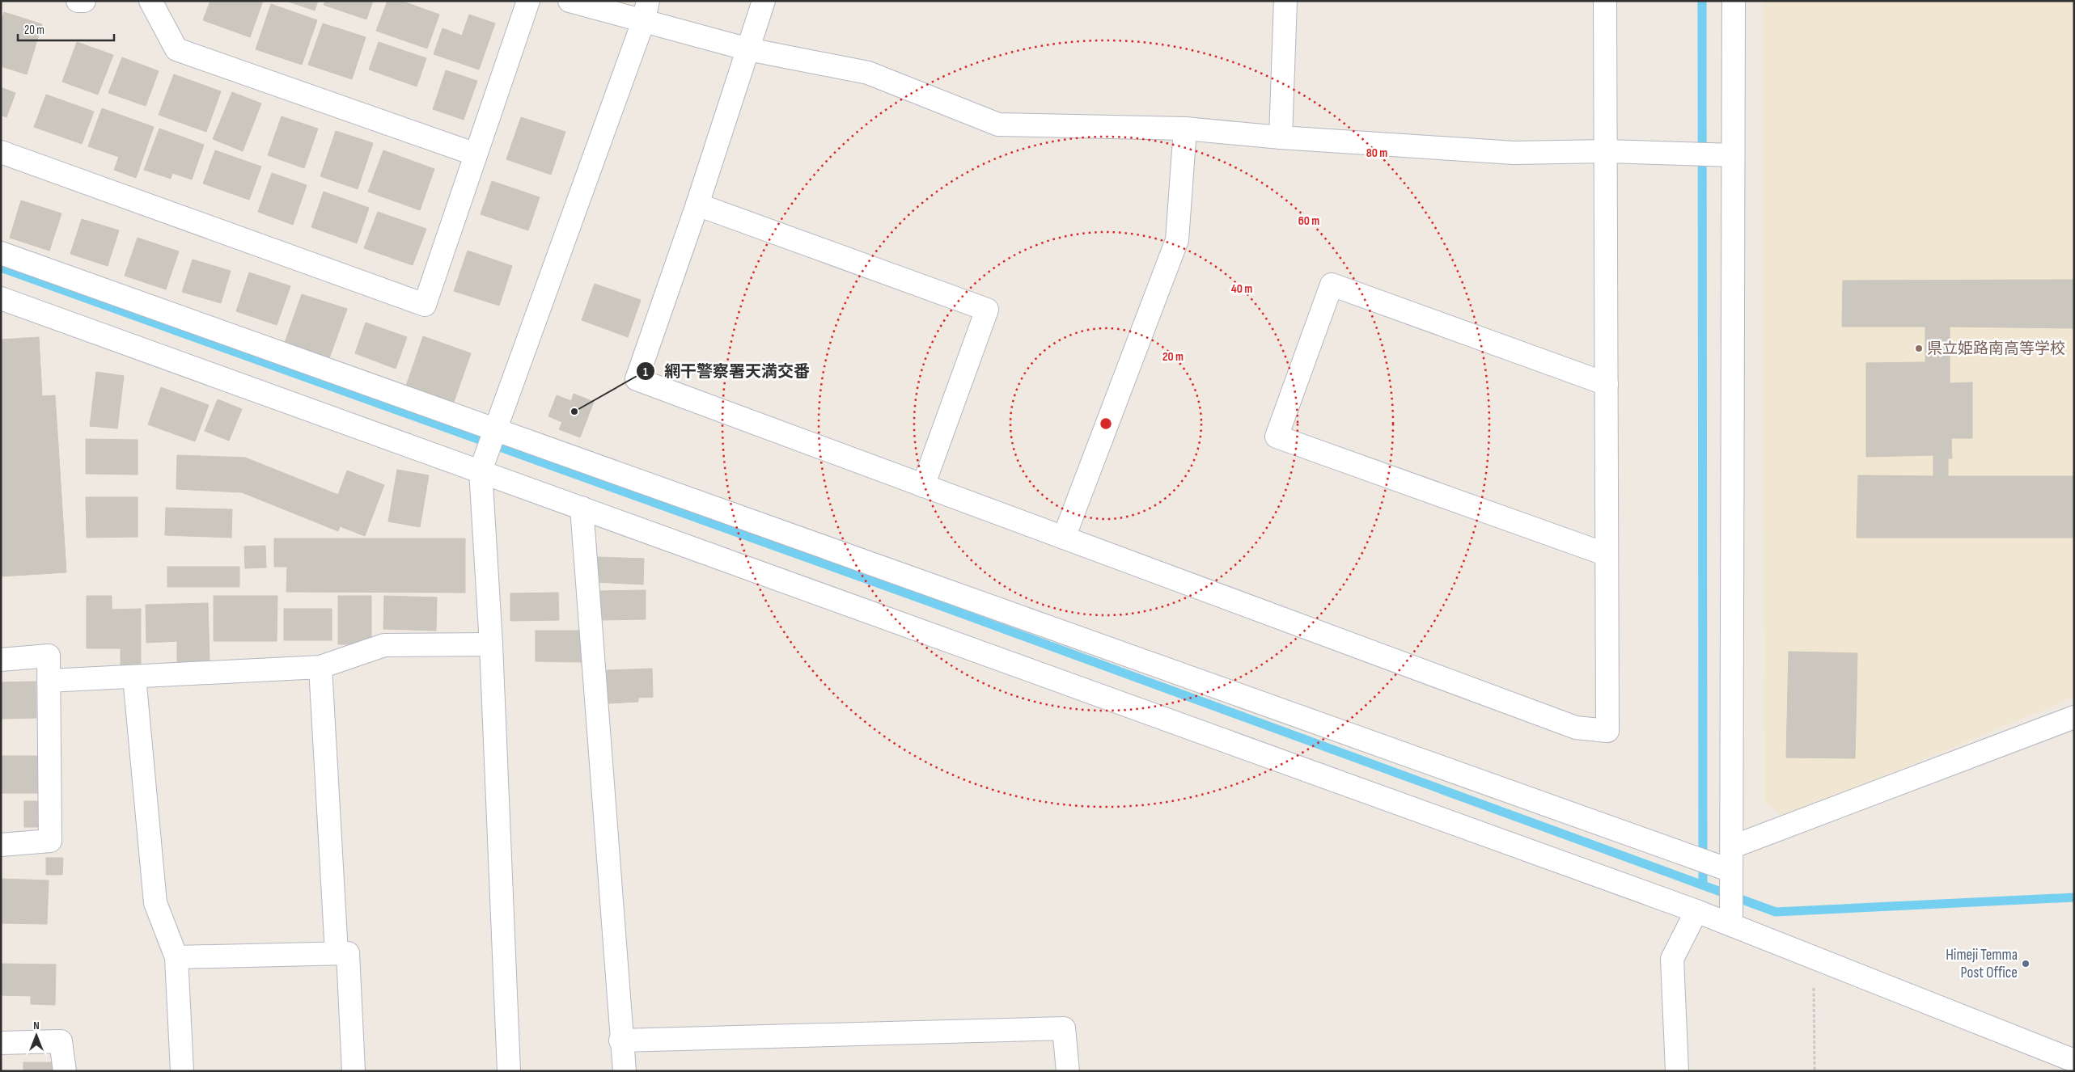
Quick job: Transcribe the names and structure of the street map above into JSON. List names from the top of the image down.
{
  "places": ["県立姫路南高等学校", "網干警察署天満交番", "Himeji Temma Post Office"],
  "scale_bar": "20 m",
  "north": "top",
  "rings": [
    "80 m",
    "60 m",
    "40 m",
    "20 m"
  ]
}
